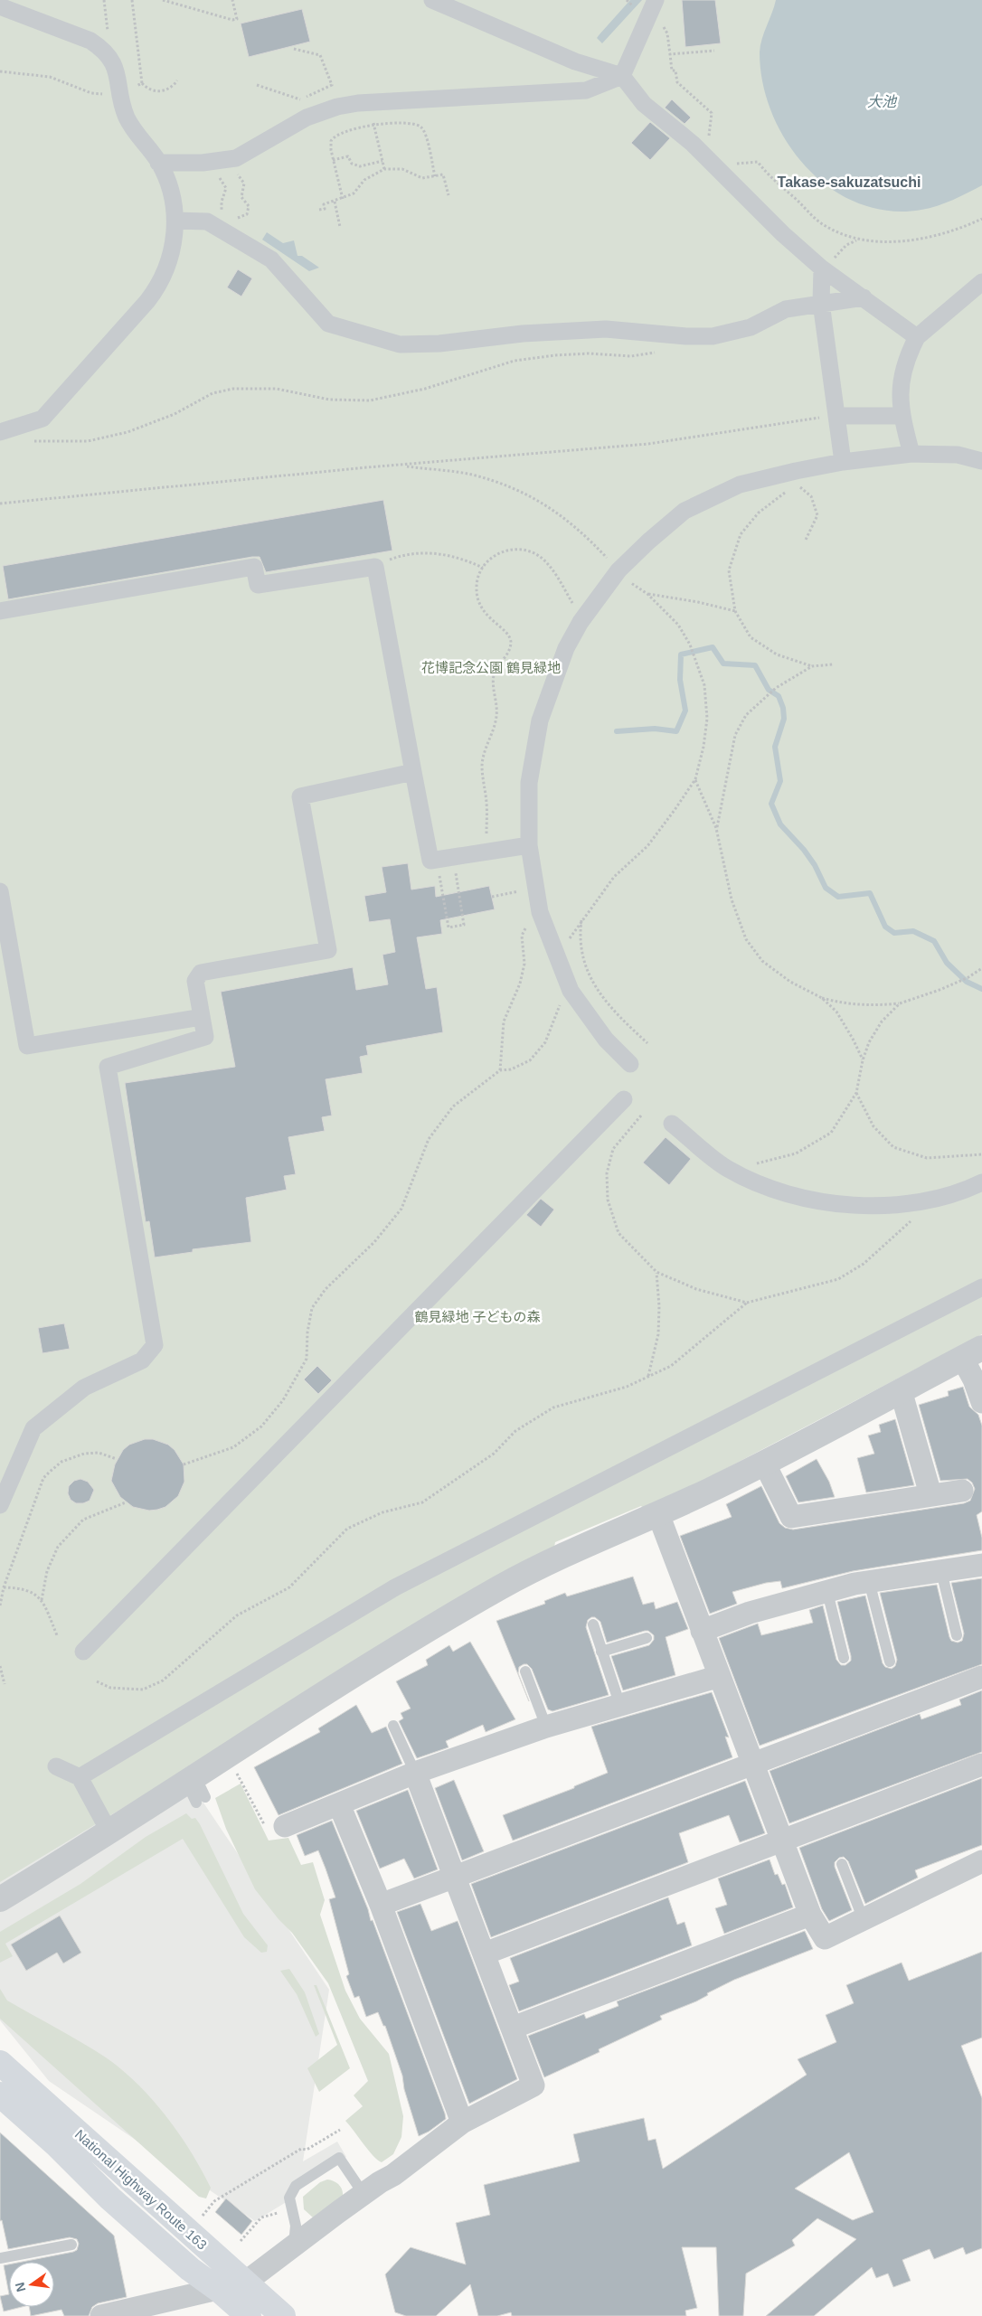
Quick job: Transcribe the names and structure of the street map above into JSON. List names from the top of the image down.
{
  "streets": {
    "highway": ["National Highway Route 163"]
  },
  "districts": ["Takase-sakuzatsuchi"],
  "water": ["大池"],
  "parks": ["花博記念公園 鶴見緑地", "鶴見緑地 子どもの森"],
  "north": "left"
}
